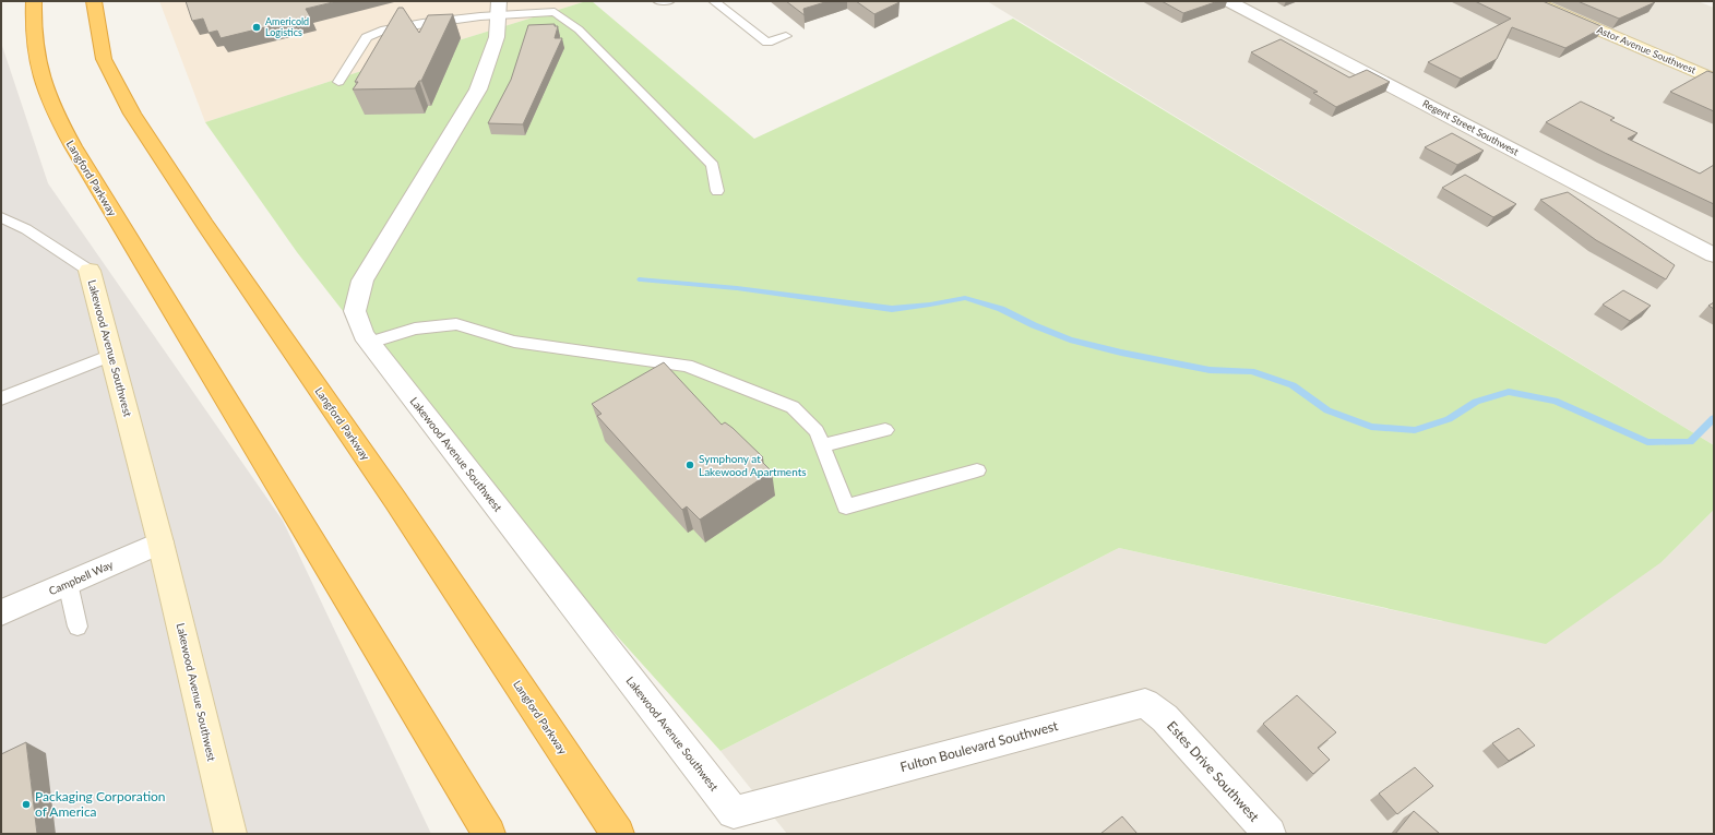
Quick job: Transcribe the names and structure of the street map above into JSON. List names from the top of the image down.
{
  "streets": {
    "highway": ["Langford Parkway"],
    "street": [
      "Astor Avenue Southwest",
      "Regent Street Southwest",
      "Lakewood Avenue Southwest",
      "Campbell Way",
      "Fulton Boulevard Southwest",
      "Estes Drive Southwest"
    ]
  },
  "crossings": [
    ["Lakewood Avenue Southwest", "Campbell Way"],
    ["Lakewood Avenue Southwest", "Fulton Boulevard Southwest"],
    ["Fulton Boulevard Southwest", "Estes Drive Southwest"]
  ],
  "places": ["Americold Logistics", "Symphony at Lakewood Apartments", "Packaging Corporation of America"]
}
